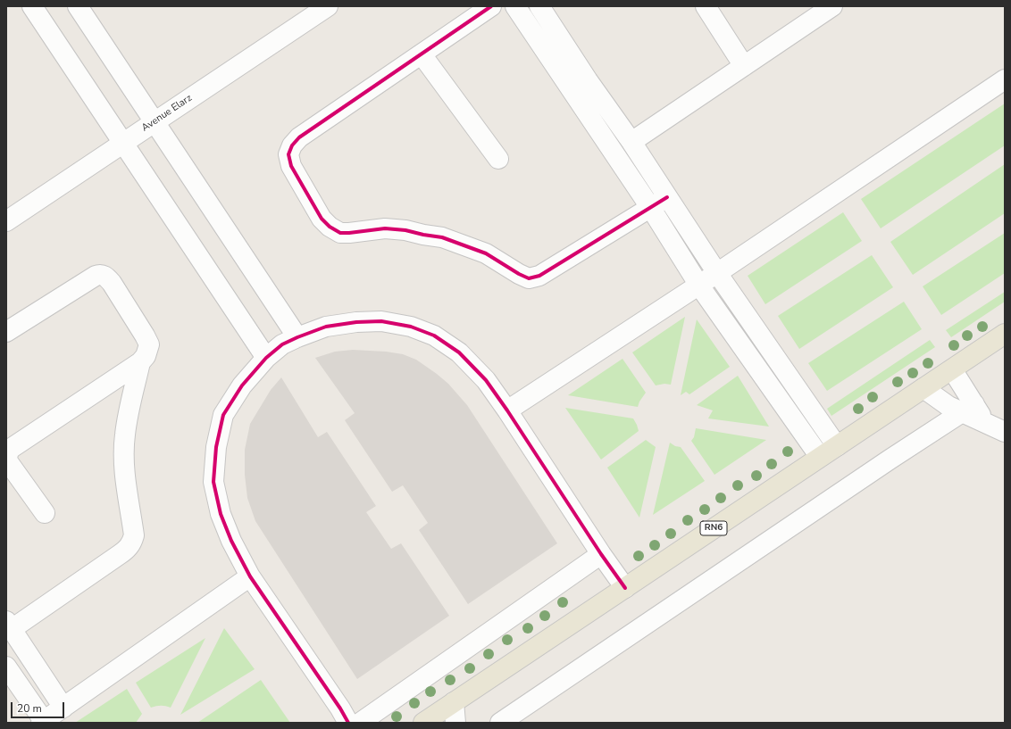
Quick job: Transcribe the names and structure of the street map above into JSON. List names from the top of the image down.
{
  "streets": {
    "main road": ["RN6"],
    "street": ["Avenue Elarz"]
  },
  "scale_bar": "20 m"
}
